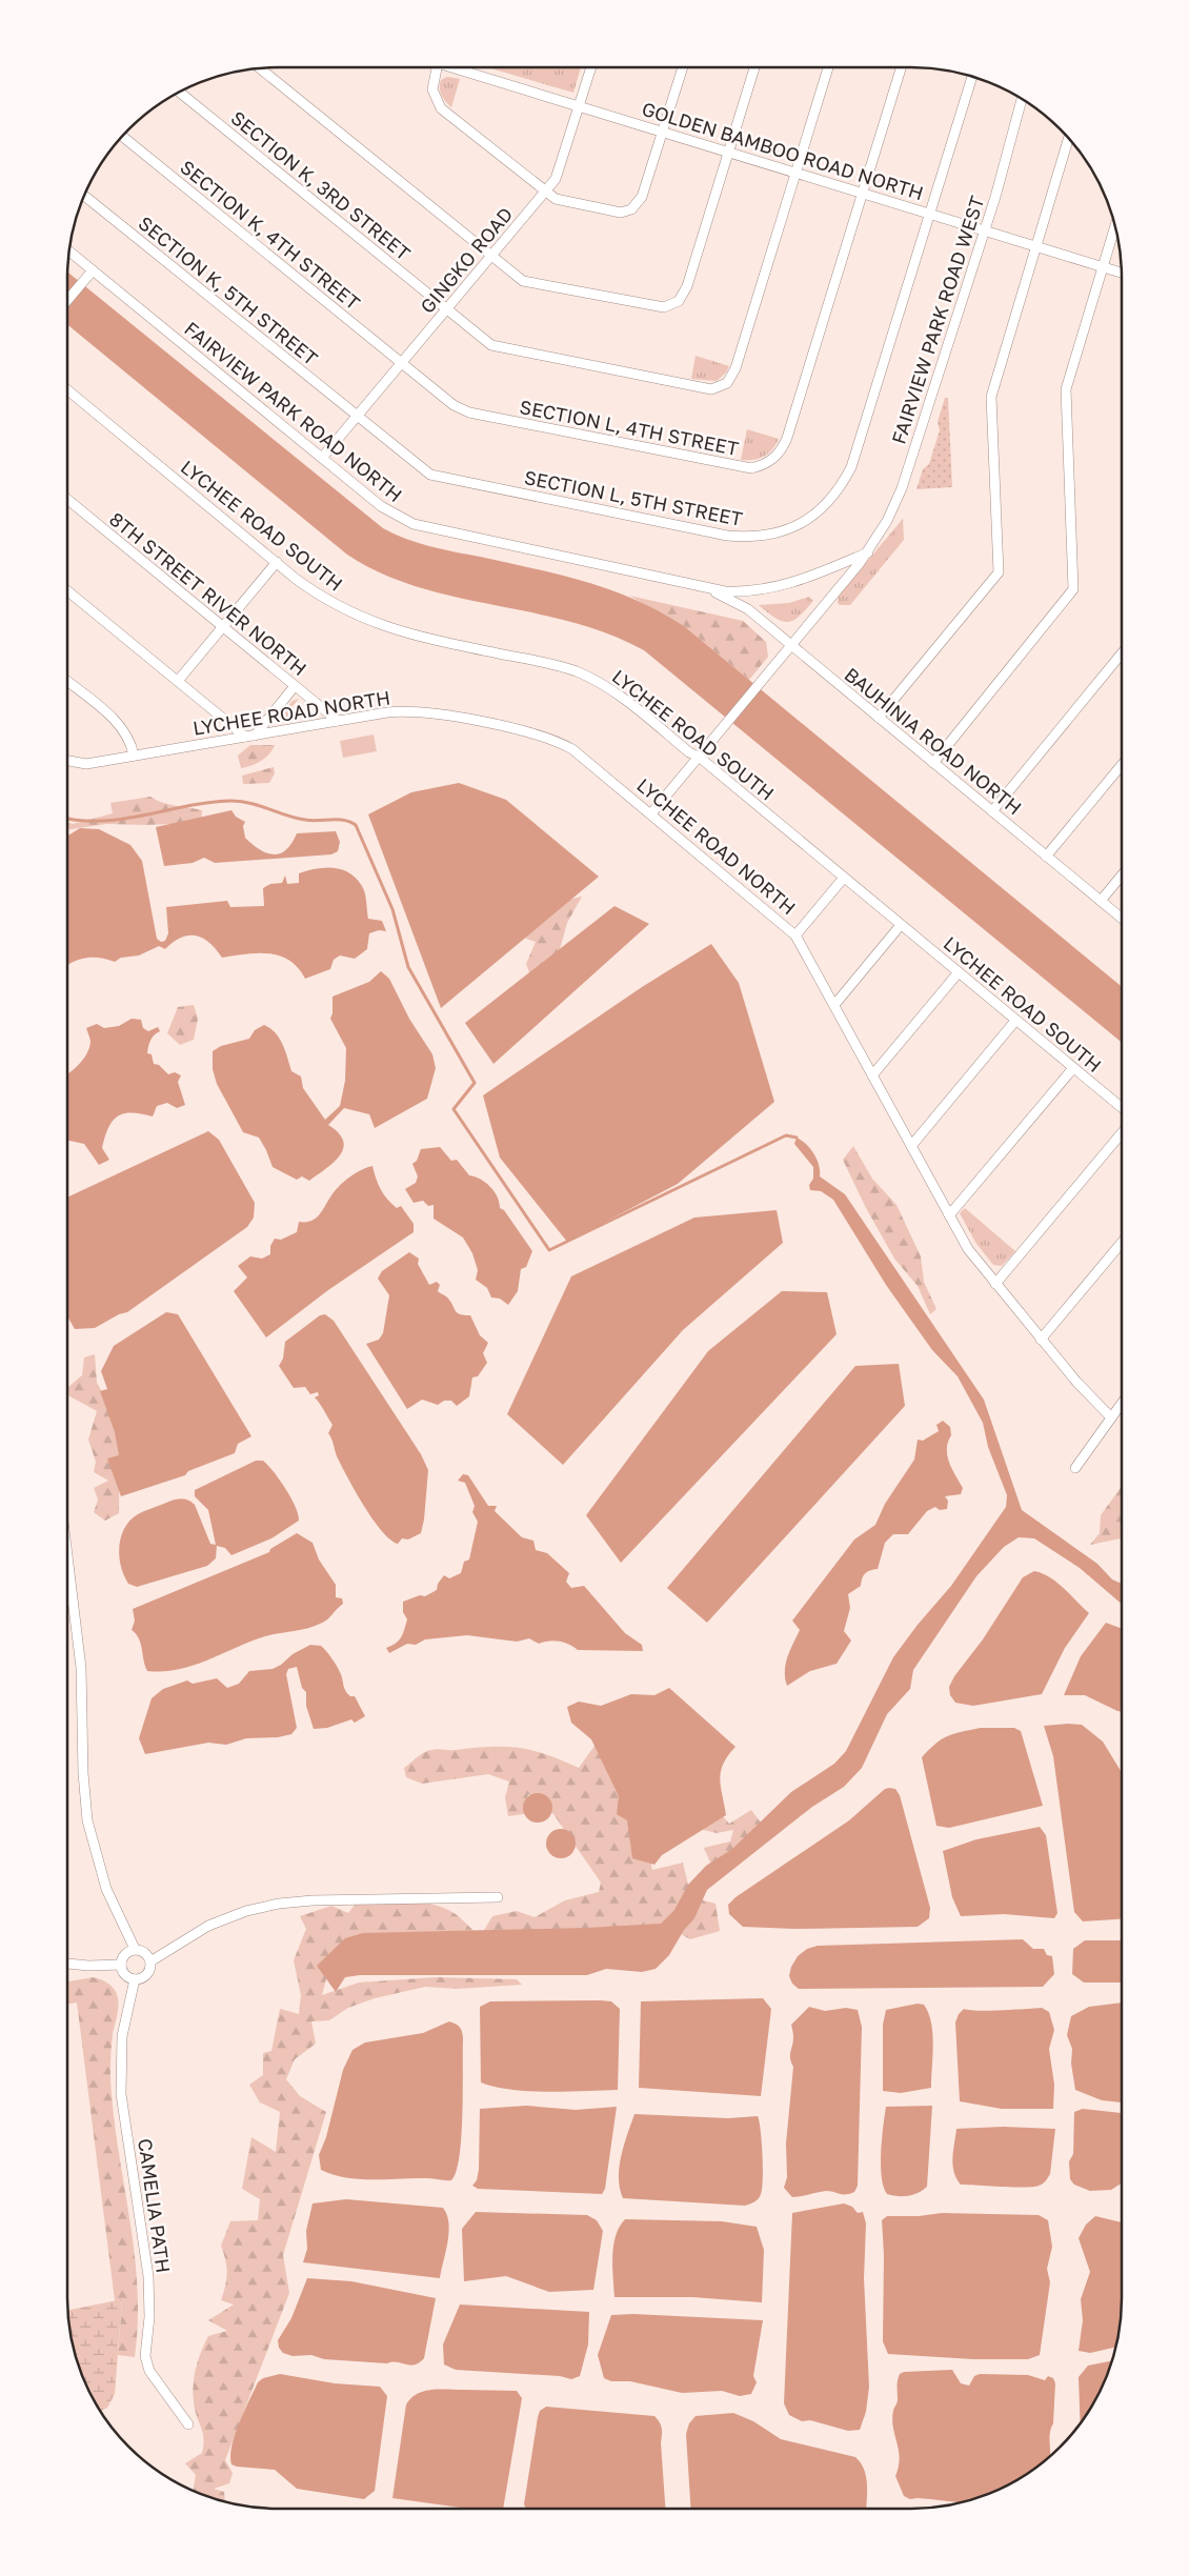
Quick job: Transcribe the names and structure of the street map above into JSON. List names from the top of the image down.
{
  "streets": {
    "street": [
      "GOLDEN BAMBOO ROAD NORTH",
      "SECTION K, 3RD STREET",
      "SECTION K, 4TH STREET",
      "GINGKO ROAD",
      "SECTION K, 5TH STREET",
      "FAIRVIEW PARK ROAD WEST",
      "FAIRVIEW PARK ROAD NORTH",
      "SECTION L, 4TH STREET",
      "SECTION L, 5TH STREET",
      "LYCHEE ROAD SOUTH",
      "8TH STREET RIVER NORTH",
      "LYCHEE ROAD NORTH",
      "BAUHINIA ROAD NORTH",
      "CAMELIA PATH"
    ]
  },
  "crossings": [
    ["GOLDEN BAMBOO ROAD NORTH", "SECTION K, 3RD STREET"],
    ["GOLDEN BAMBOO ROAD NORTH", "GINGKO ROAD"],
    ["GOLDEN BAMBOO ROAD NORTH", "FAIRVIEW PARK ROAD WEST"],
    ["GOLDEN BAMBOO ROAD NORTH", "SECTION L, 4TH STREET"],
    ["GOLDEN BAMBOO ROAD NORTH", "SECTION L, 5TH STREET"],
    ["SECTION K, 3RD STREET", "GINGKO ROAD"],
    ["SECTION K, 4TH STREET", "GINGKO ROAD"],
    ["SECTION K, 4TH STREET", "SECTION L, 4TH STREET"],
    ["GINGKO ROAD", "SECTION K, 5TH STREET"],
    ["GINGKO ROAD", "FAIRVIEW PARK ROAD NORTH"],
    ["GINGKO ROAD", "SECTION L, 4TH STREET"],
    ["GINGKO ROAD", "SECTION L, 5TH STREET"],
    ["SECTION K, 5TH STREET", "SECTION L, 5TH STREET"],
    ["FAIRVIEW PARK ROAD WEST", "LYCHEE ROAD SOUTH"],
    ["FAIRVIEW PARK ROAD WEST", "LYCHEE ROAD NORTH"],
    ["FAIRVIEW PARK ROAD WEST", "BAUHINIA ROAD NORTH"],
    ["FAIRVIEW PARK ROAD NORTH", "BAUHINIA ROAD NORTH"],
    ["8TH STREET RIVER NORTH", "LYCHEE ROAD NORTH"]
  ]
}
